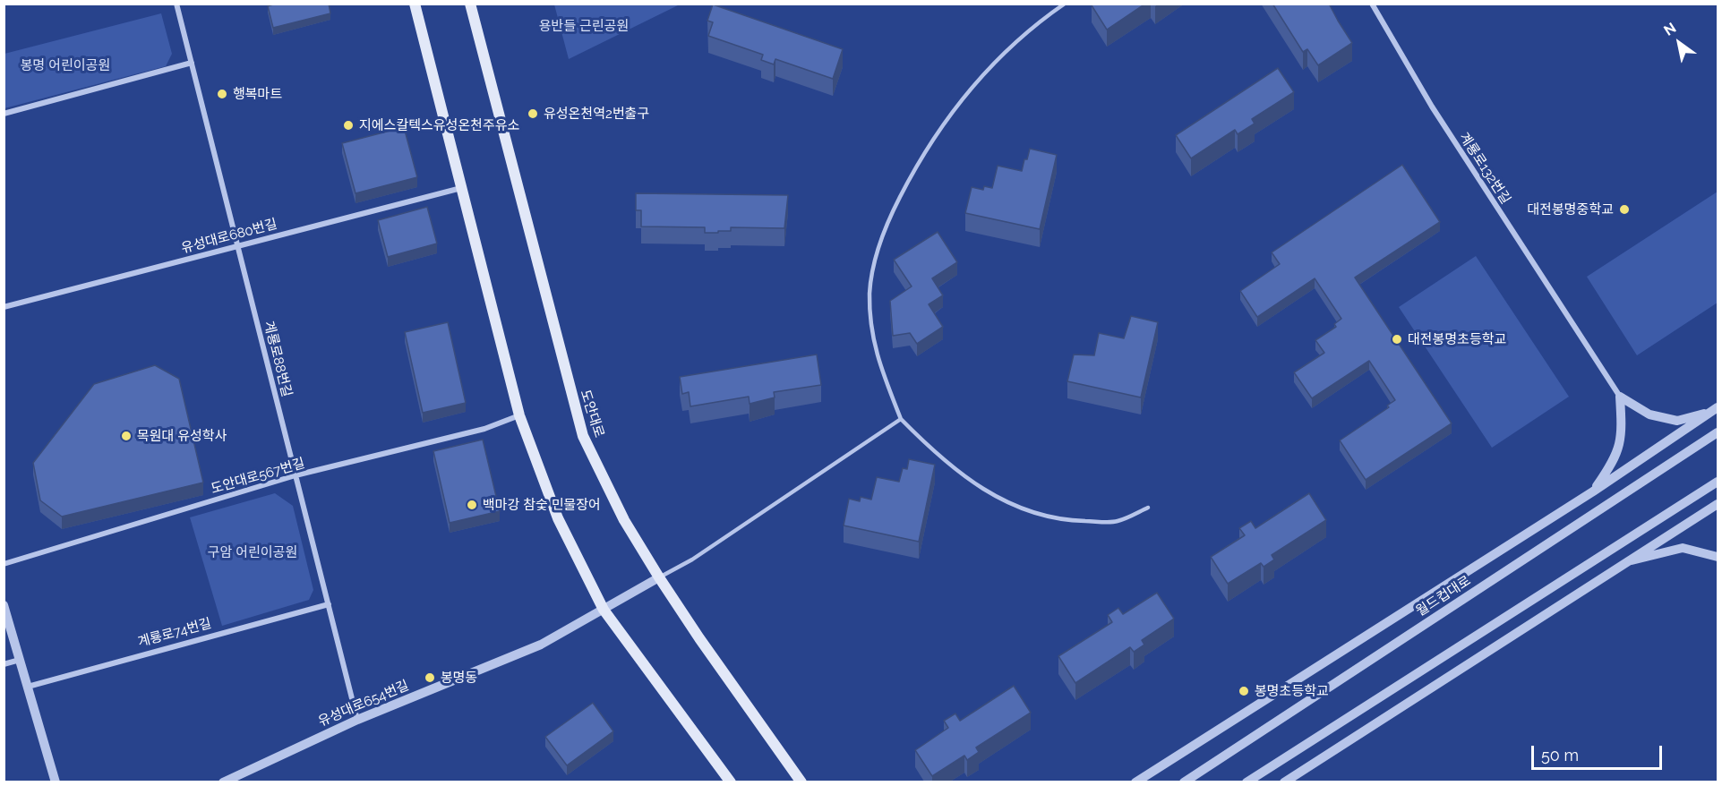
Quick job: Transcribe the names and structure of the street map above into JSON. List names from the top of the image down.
{
  "streets": {
    "main road": ["도안대로"],
    "street": [
      "계룡로132번길",
      "유성대로680번길",
      "계룡로88번길",
      "도안대로567번길",
      "월드컵대로",
      "계룡로74번길",
      "유성대로654번길"
    ]
  },
  "crossings": [
    ["유성대로680번길", "계룡로88번길"],
    ["계룡로88번길", "도안대로567번길"],
    ["계룡로88번길", "계룡로74번길"],
    ["계룡로88번길", "유성대로654번길"],
    ["도안대로", "유성대로654번길"]
  ],
  "parks": ["용반들 근린공원", "봉명 어린이공원", "구암 어린이공원"],
  "places": [
    "행복마트",
    "유성온천역2번출구",
    "지에스칼텍스유성온천주유소",
    "대전봉명중학교",
    "대전봉명초등학교",
    "목원대 유성학사",
    "백마강 참숯 민물장어",
    "봉명동",
    "봉명초등학교"
  ],
  "scale_bar": "50 m",
  "north": "top left"
}
